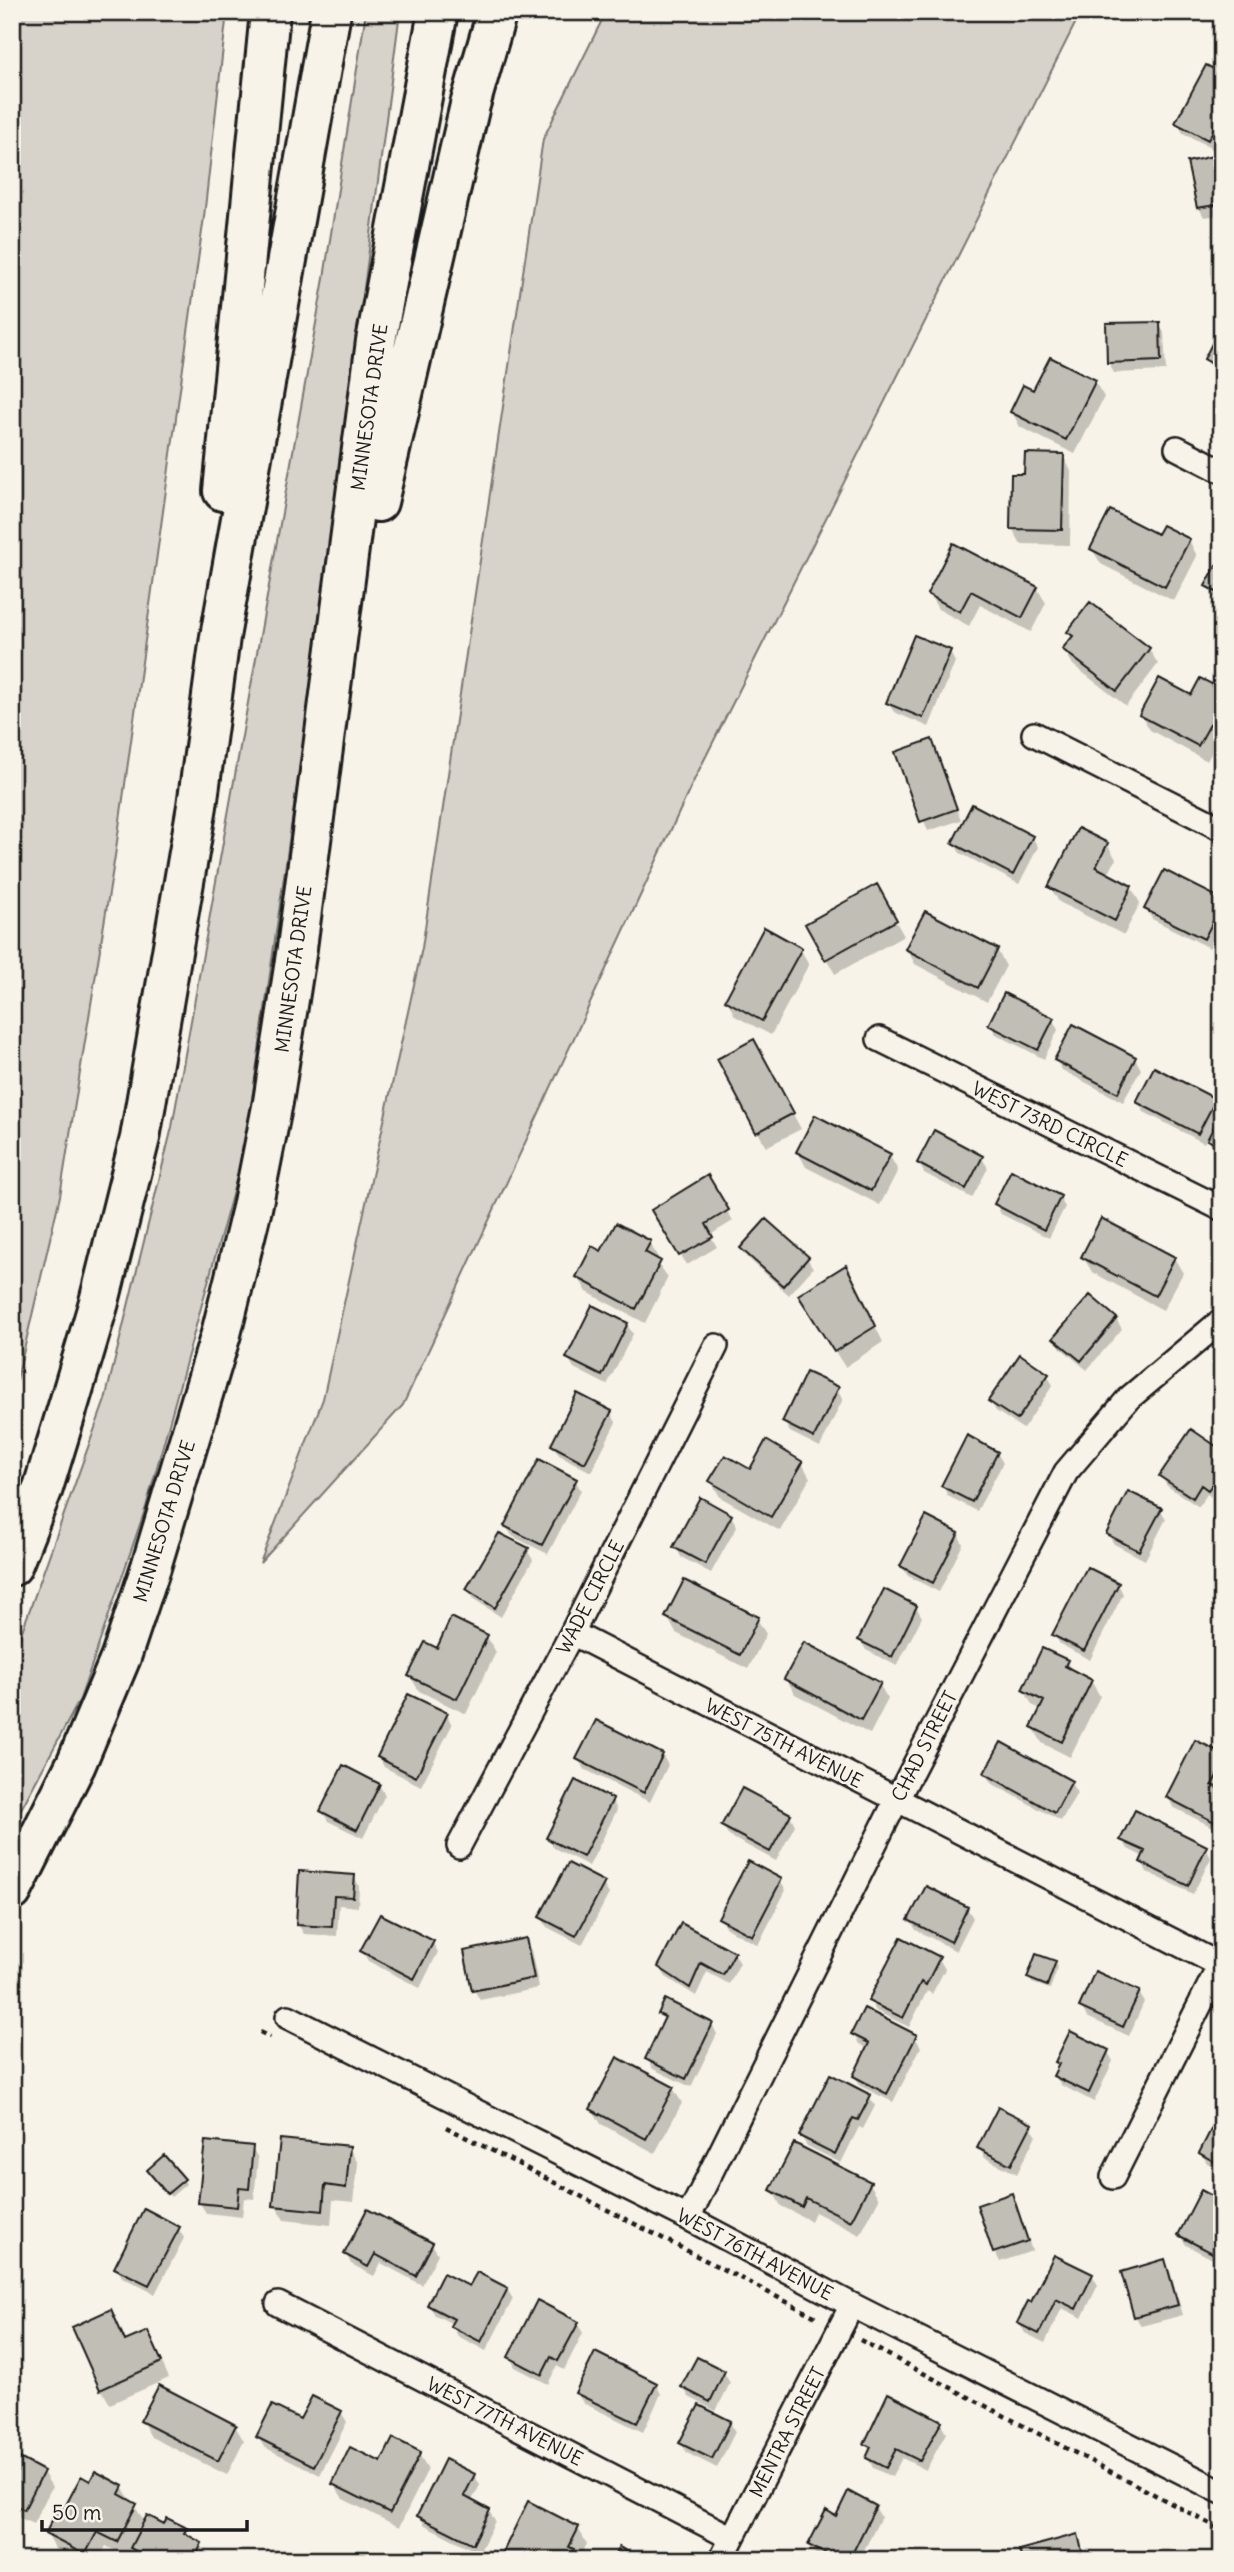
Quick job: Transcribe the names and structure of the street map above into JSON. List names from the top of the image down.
{
  "streets": {
    "highway": ["MINNESOTA DRIVE"],
    "street": [
      "WEST 73RD CIRCLE",
      "WADE CIRCLE",
      "WEST 75TH AVENUE",
      "CHAD STREET",
      "WEST 76TH AVENUE",
      "WEST 77TH AVENUE",
      "MENTRA STREET"
    ]
  },
  "crossings": [
    ["WADE CIRCLE", "WEST 75TH AVENUE"],
    ["WEST 75TH AVENUE", "CHAD STREET"],
    ["CHAD STREET", "WEST 76TH AVENUE"],
    ["WEST 76TH AVENUE", "MENTRA STREET"],
    ["WEST 77TH AVENUE", "MENTRA STREET"]
  ],
  "scale_bar": "50 m"
}
